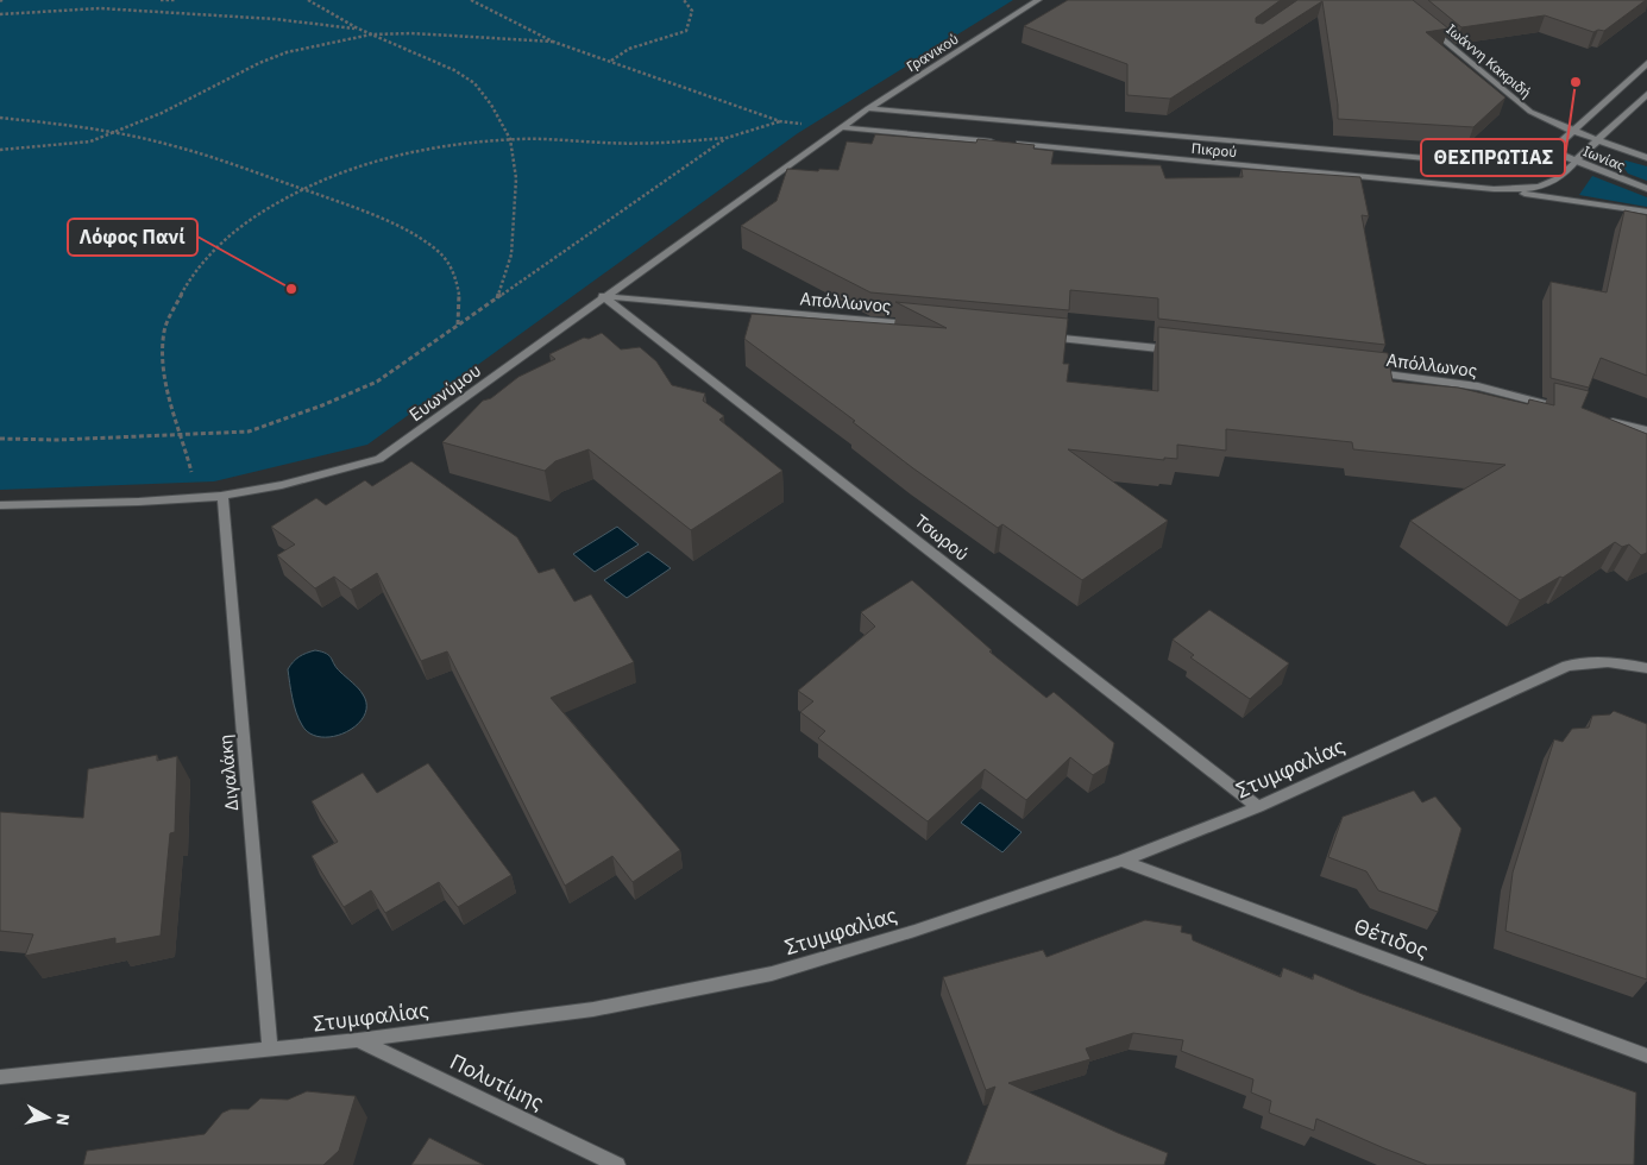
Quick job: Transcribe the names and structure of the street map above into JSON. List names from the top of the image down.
{
  "streets": {
    "street": [
      "Γρανικού",
      "Ιωάννη Κακριδή",
      "Πικρού",
      "Ιωνίας",
      "Απόλλωνος",
      "Ευωνύμου",
      "Τσωρού",
      "Στυμφαλίας",
      "Διγαλάκη",
      "Θέτιδος",
      "Πολυτίμης"
    ]
  },
  "crossings": [
    ["Γρανικού", "Πικρού"],
    ["Γρανικού", "Ευωνύμου"],
    ["Ιωάννη Κακριδή", "Ιωνίας"],
    ["Πικρού", "Ιωνίας"],
    ["Απόλλωνος", "Ευωνύμου"],
    ["Απόλλωνος", "Τσωρού"],
    ["Ευωνύμου", "Τσωρού"],
    ["Ευωνύμου", "Διγαλάκη"],
    ["Τσωρού", "Στυμφαλίας"],
    ["Στυμφαλίας", "Διγαλάκη"],
    ["Στυμφαλίας", "Θέτιδος"],
    ["Στυμφαλίας", "Πολυτίμης"]
  ],
  "places": ["ΘΕΣΠΡΩΤΙΑΣ", "Λόφος Πανί"],
  "north": "right"
}
